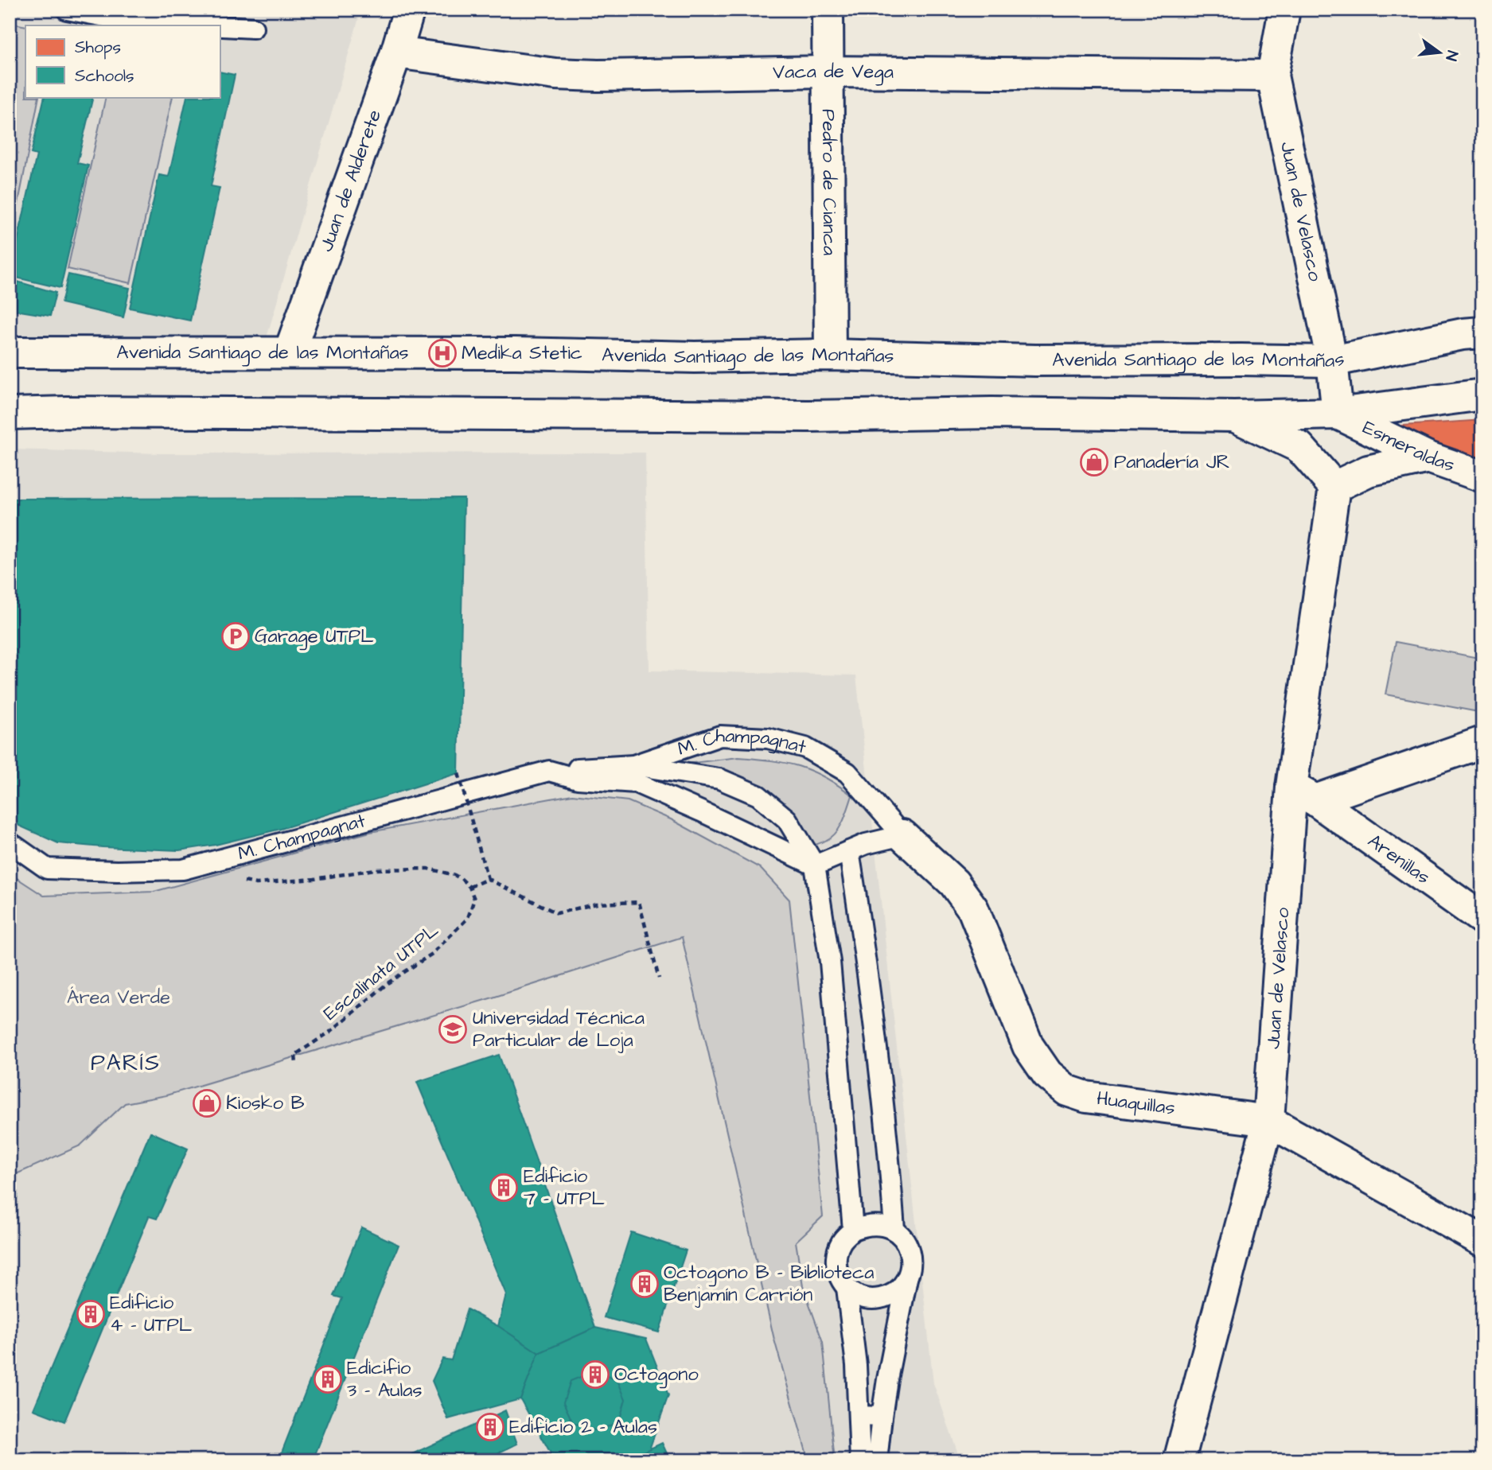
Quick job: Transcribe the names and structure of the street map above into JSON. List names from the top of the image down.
{
  "streets": {
    "street": [
      "Vaca de Vega",
      "Juan de Alderete",
      "Pedro de Cianca",
      "Juan de Velasco",
      "Avenida Santiago de las Montañas",
      "Esmeraldas",
      "Arenillas",
      "Huaquillas"
    ],
    "lane": ["M. Champagnat"],
    "path": ["Escalinata UTPL"]
  },
  "crossings": [
    ["Vaca de Vega", "Juan de Alderete"],
    ["Vaca de Vega", "Pedro de Cianca"],
    ["Vaca de Vega", "Juan de Velasco"],
    ["Juan de Alderete", "Avenida Santiago de las Montañas"],
    ["Pedro de Cianca", "Avenida Santiago de las Montañas"],
    ["Juan de Velasco", "Avenida Santiago de las Montañas"],
    ["Juan de Velasco", "Esmeraldas"],
    ["Juan de Velasco", "Arenillas"],
    ["Juan de Velasco", "Huaquillas"],
    ["M. Champagnat", "Huaquillas"]
  ],
  "districts": ["PARÍS"],
  "parks": ["Área Verde"],
  "places": {
    "hospital": ["Medika Stetic"],
    "shop": ["Panadería JR", "Kiosko B"],
    "parking": ["Garage UTPL"],
    "school or university": ["Universidad Técnica Particular de Loja"],
    "building": [
      "Edificio 7 - UTPL",
      "Octogono B - Biblioteca Benjamín Carrión",
      "Edificio 4 - UTPL",
      "Octogono",
      "Edicifio 3 - Aulas",
      "Edificio 2 - Aulas"
    ]
  },
  "legend": ["Shops", "Schools"],
  "north": "right"
}
